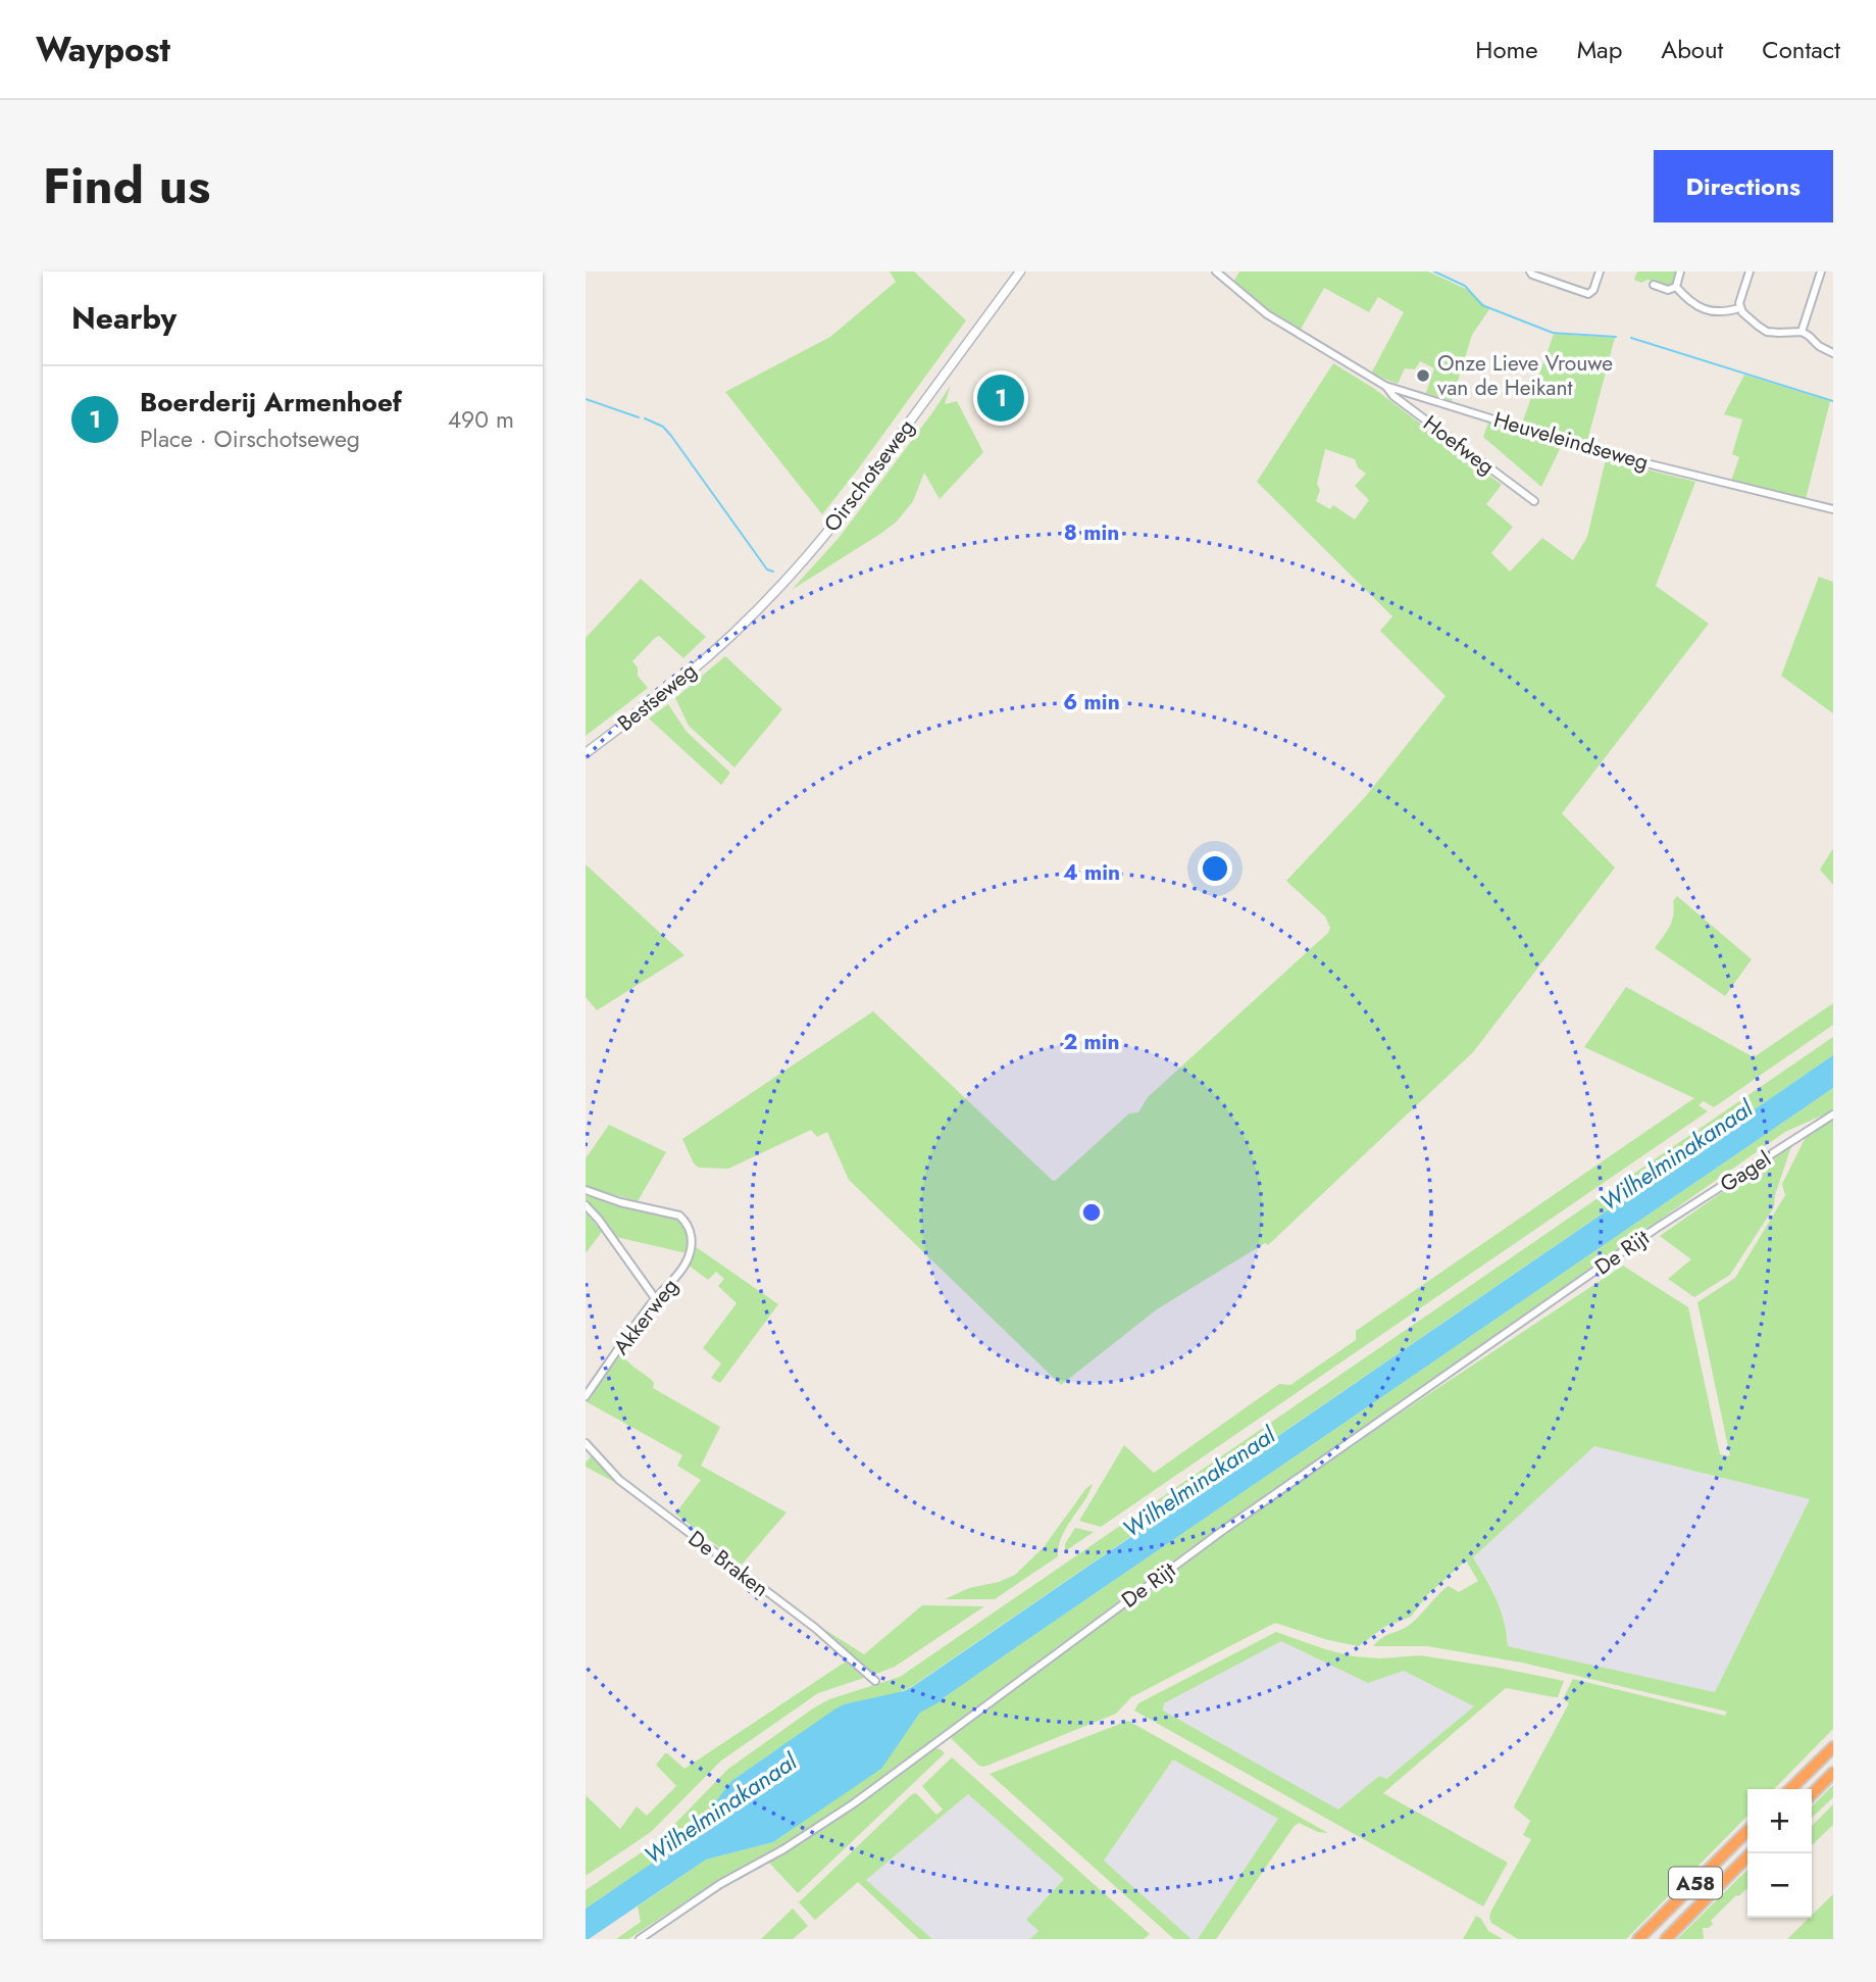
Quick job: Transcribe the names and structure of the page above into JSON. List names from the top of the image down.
{
  "streets": {
    "highway": ["A58"],
    "main road": ["Oirschotseweg", "Bestseweg"],
    "street": [
      "Heuveleindseweg",
      "Hoefweg",
      "Gagel",
      "De Rijt",
      "Akkerweg",
      "De Braken"
    ]
  },
  "crossings": [
    ["Heuveleindseweg", "Hoefweg"],
    ["Oirschotseweg", "Bestseweg"],
    ["Gagel", "De Rijt"]
  ],
  "water": ["Wilhelminakanaal"],
  "places": ["Onze Lieve Vrouwe van de Heikant"],
  "page": {
    "header": "Waypost",
    "nav": [
      "Home",
      "Map",
      "About",
      "Contact"
    ],
    "title": "Find us",
    "buttons": "Directions",
    "heading": "Nearby",
    "list": [
      {
        "mark": "1",
        "name": "Boerderij Armenhoef",
        "note": "Place · Oirschotseweg",
        "value": "490 m"
      }
    ],
    "pins": "1",
    "map_buttons": ["+", "−"]
  },
  "rings": [
    "8 min",
    "6 min",
    "4 min",
    "2 min"
  ]
}
